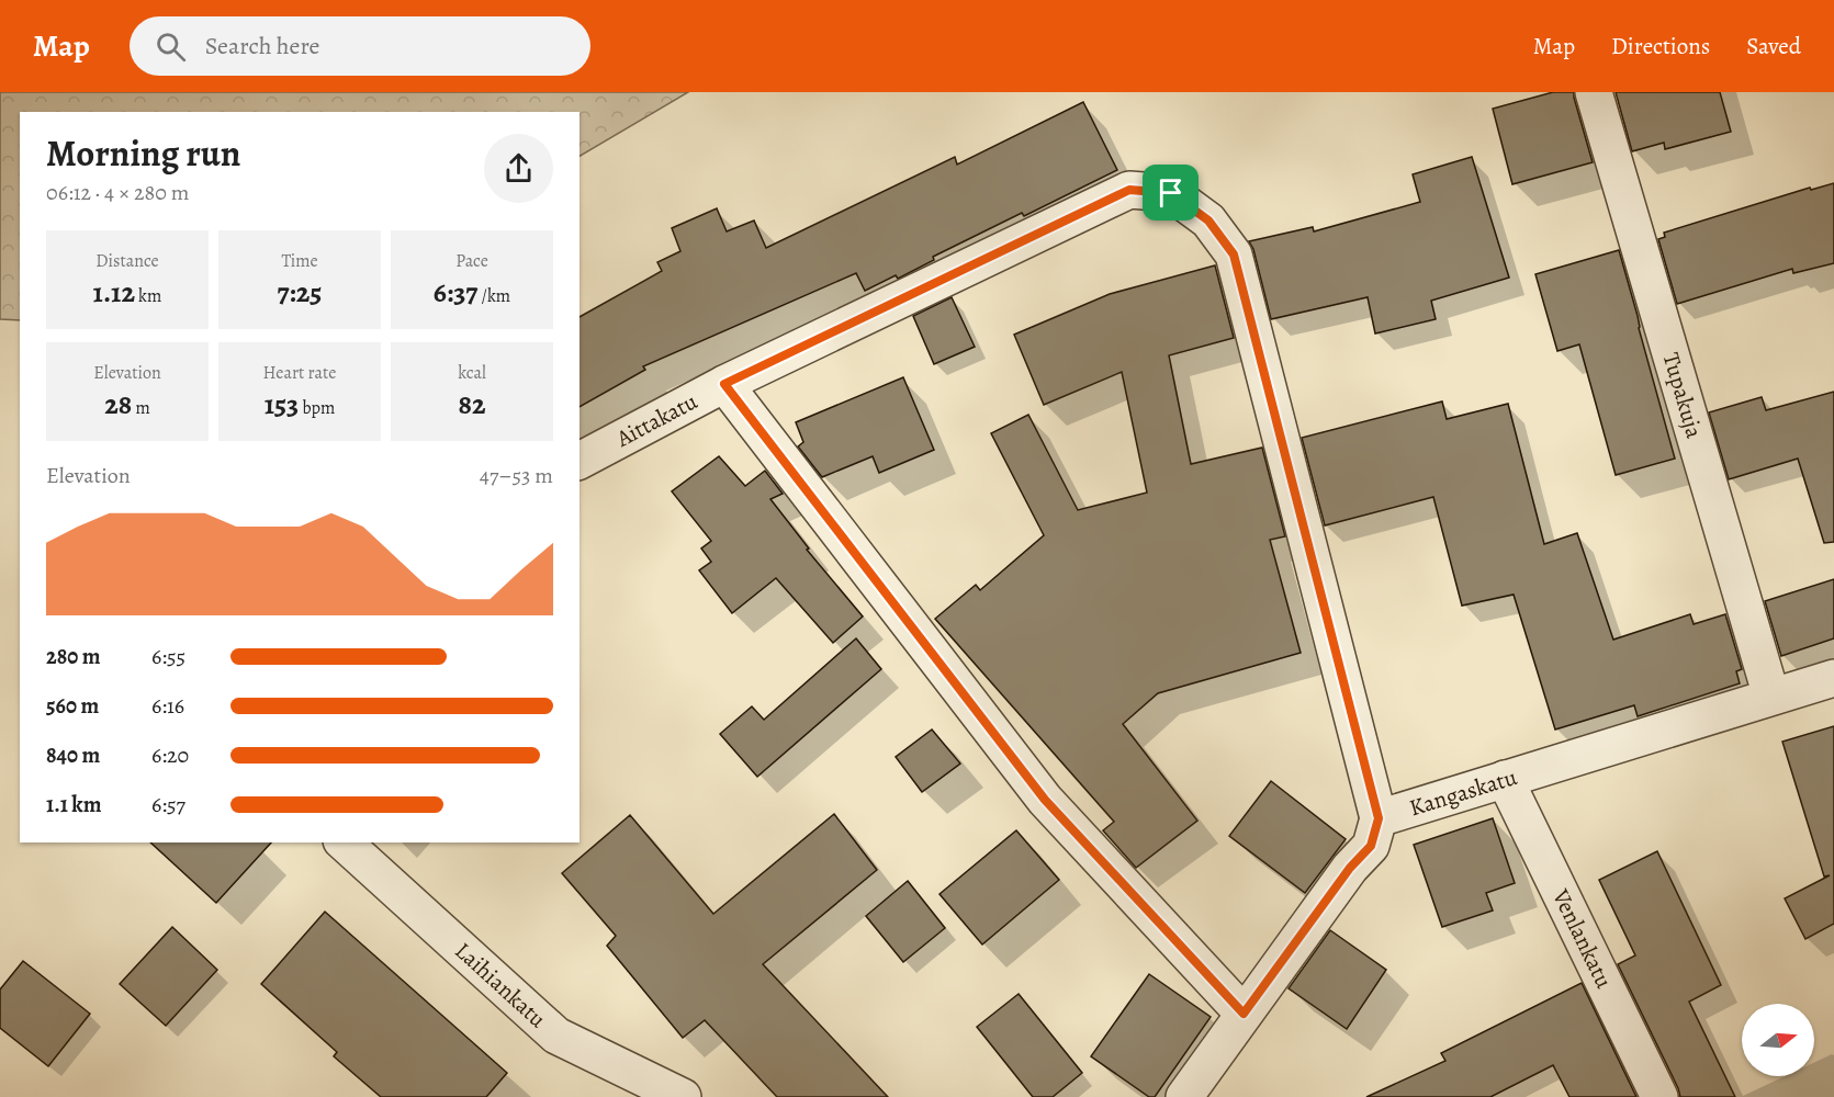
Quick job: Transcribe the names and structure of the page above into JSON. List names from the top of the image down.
{
  "streets": {
    "street": [
      "Tupakuja",
      "Aittakatu",
      "Kangaskatu",
      "Venlankatu",
      "Laihiankatu"
    ]
  },
  "crossings": [
    ["Tupakuja", "Kangaskatu"],
    ["Aittakatu", "Kangaskatu"],
    ["Kangaskatu", "Venlankatu"]
  ],
  "north": "right",
  "page": {
    "header": "Map",
    "search": "Search here",
    "nav": ["Map", "Directions", "Saved"],
    "heading": ["Morning run", "06:12 · 4 × 280 m"],
    "stats": [
      ["Distance", "1.12 km"],
      ["Time", "7:25"],
      ["Pace", "6:37 /km"],
      ["Elevation", "28 m"],
      ["Heart rate", "153 bpm"],
      ["kcal", "82"]
    ],
    "chart": ["Elevation", "47–53 m"],
    "list": [
      {
        "name": "280 m",
        "note": "6:55"
      },
      {
        "name": "560 m",
        "note": "6:16"
      },
      {
        "name": "840 m",
        "note": "6:20"
      },
      {
        "name": "1.1 km",
        "note": "6:57"
      }
    ]
  }
}
